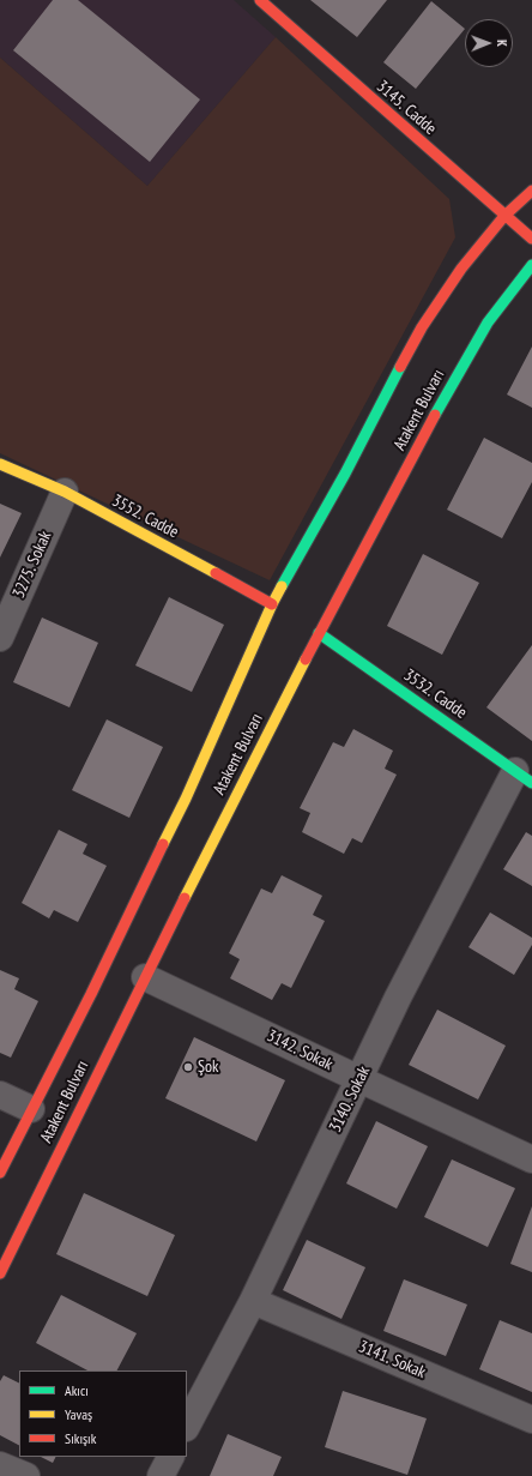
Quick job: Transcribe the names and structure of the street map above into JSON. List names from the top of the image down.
{
  "streets": {
    "main road": [
      "3145. Cadde",
      "Atakent Bulvarı",
      "3552. Cadde",
      "3532. Cadde"
    ],
    "street": [
      "3275. Sokak",
      "3142. Sokak",
      "3140. Sokak",
      "3141. Sokak"
    ]
  },
  "crossings": [
    ["3145. Cadde", "Atakent Bulvarı"],
    ["Atakent Bulvarı", "3552. Cadde"],
    ["Atakent Bulvarı", "3532. Cadde"],
    ["Atakent Bulvarı", "3142. Sokak"],
    ["3552. Cadde", "3275. Sokak"],
    ["3532. Cadde", "3140. Sokak"],
    ["3142. Sokak", "3140. Sokak"],
    ["3140. Sokak", "3141. Sokak"]
  ],
  "places": ["Şok"],
  "legend": ["Akıcı", "Yavaş", "Sıkışık"],
  "north": "right"
}
